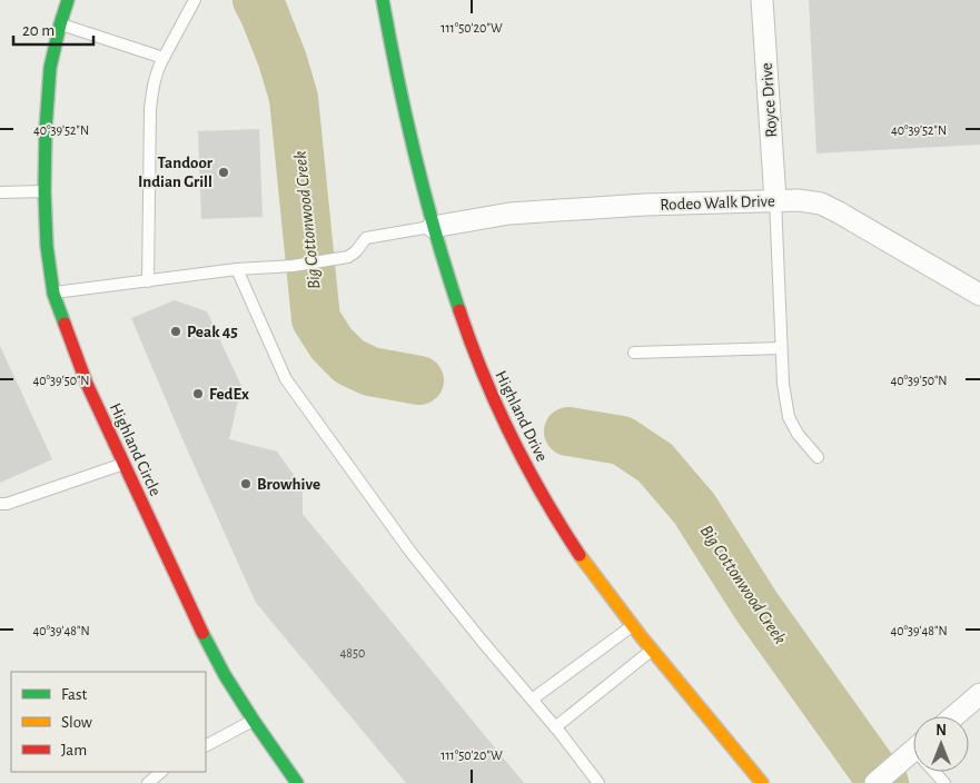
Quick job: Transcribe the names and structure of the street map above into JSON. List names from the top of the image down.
{
  "streets": {
    "main road": ["Highland Drive", "Highland Circle"],
    "street": ["Royce Drive", "Rodeo Walk Drive"]
  },
  "crossings": [
    ["Royce Drive", "Rodeo Walk Drive"],
    ["Rodeo Walk Drive", "Highland Drive"]
  ],
  "water": ["Big Cottonwood Creek"],
  "places": [
    "Tandoor Indian Grill",
    "Peak 45",
    "FedEx",
    "Browhive"
  ],
  "house_numbers": ["4850"],
  "legend": ["Fast", "Slow", "Jam"],
  "scale_bar": "20 m",
  "north": "top",
  "coordinates": [
    "111°50'20\"W",
    "40°39'52\"N",
    "40°39'50\"N",
    "40°39'48\"N"
  ]
}
